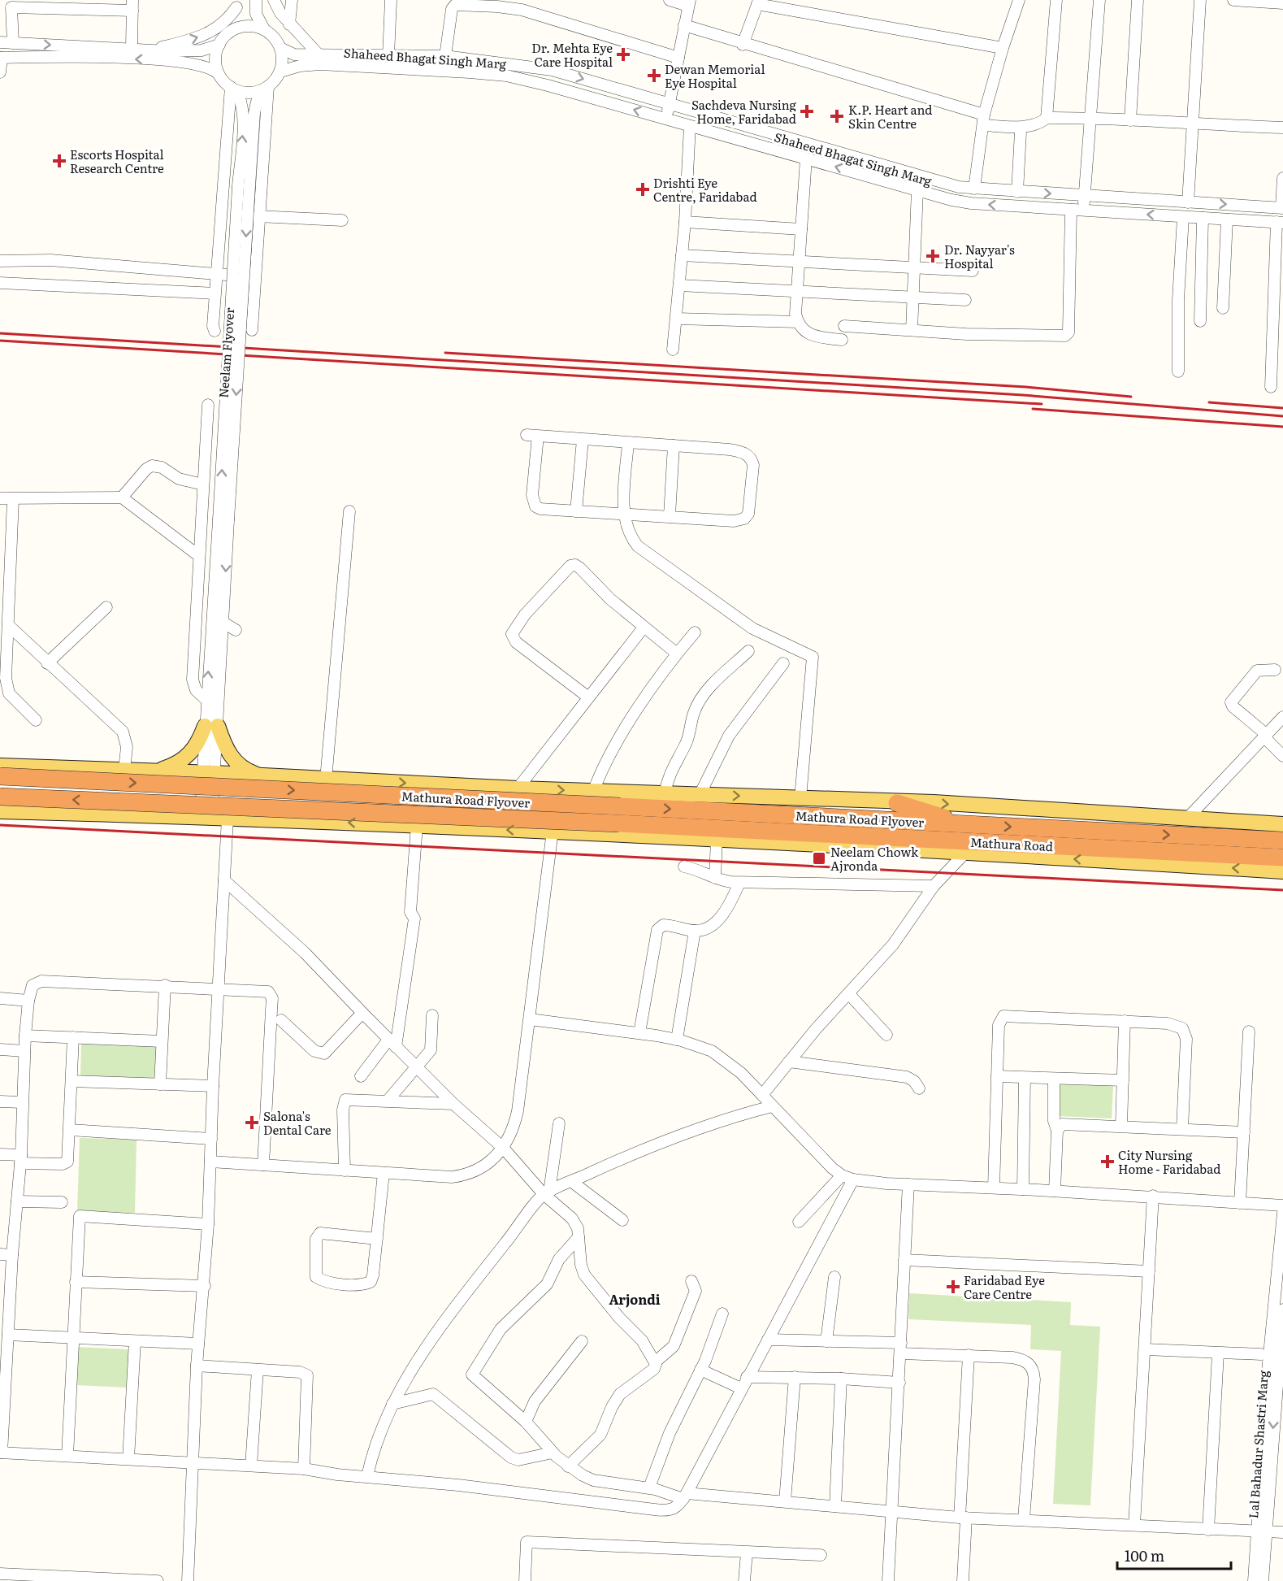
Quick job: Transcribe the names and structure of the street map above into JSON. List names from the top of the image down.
{
  "streets": {
    "highway": ["Mathura Road Flyover", "Mathura Road"],
    "street": ["Shaheed Bhagat Singh Marg", "Neelam Flyover", "Lal Bahadur Shastri Marg"]
  },
  "crossings": [
    ["Mathura Road Flyover", "Mathura Road"]
  ],
  "districts": ["Arjondi"],
  "places": {
    "health": [
      "Dr. Mehta Eye Care Hospital",
      "Dewan Memorial Eye Hospital",
      "Sachdeva Nursing Home, Faridabad",
      "K.P. Heart and Skin Centre",
      "Escorts Hospital Research Centre",
      "Drishti Eye Centre, Faridabad",
      "Dr. Nayyar's Hospital",
      "Salona's Dental Care",
      "City Nursing Home - Faridabad",
      "Faridabad Eye Care Centre"
    ],
    "transit": ["Neelam Chowk Ajronda"]
  },
  "scale_bar": "100 m"
}
